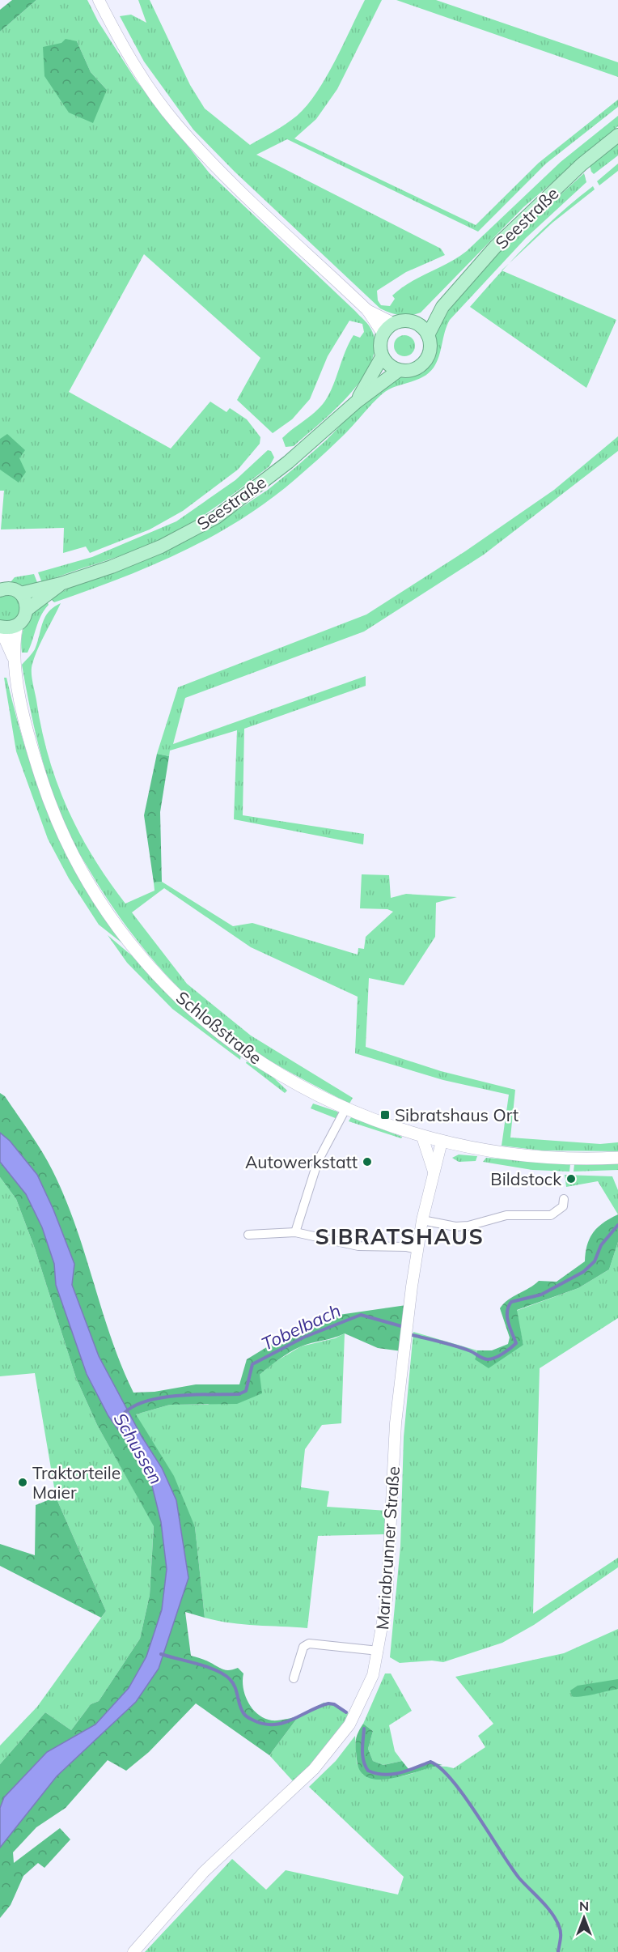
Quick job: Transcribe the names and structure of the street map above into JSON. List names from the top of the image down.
{
  "streets": {
    "main road": ["Seestraße", "Schloßstraße"],
    "street": ["Mariabrunner Straße"]
  },
  "crossings": [
    ["Schloßstraße", "Mariabrunner Straße"]
  ],
  "districts": ["SIBRATSHAUS"],
  "water": ["Tobelbach", "Schussen"],
  "places": {
    "transit": ["Sibratshaus Ort"],
    "other": ["Autowerkstatt", "Bildstock", "Traktorteile Maier"]
  },
  "north": "top"
}
